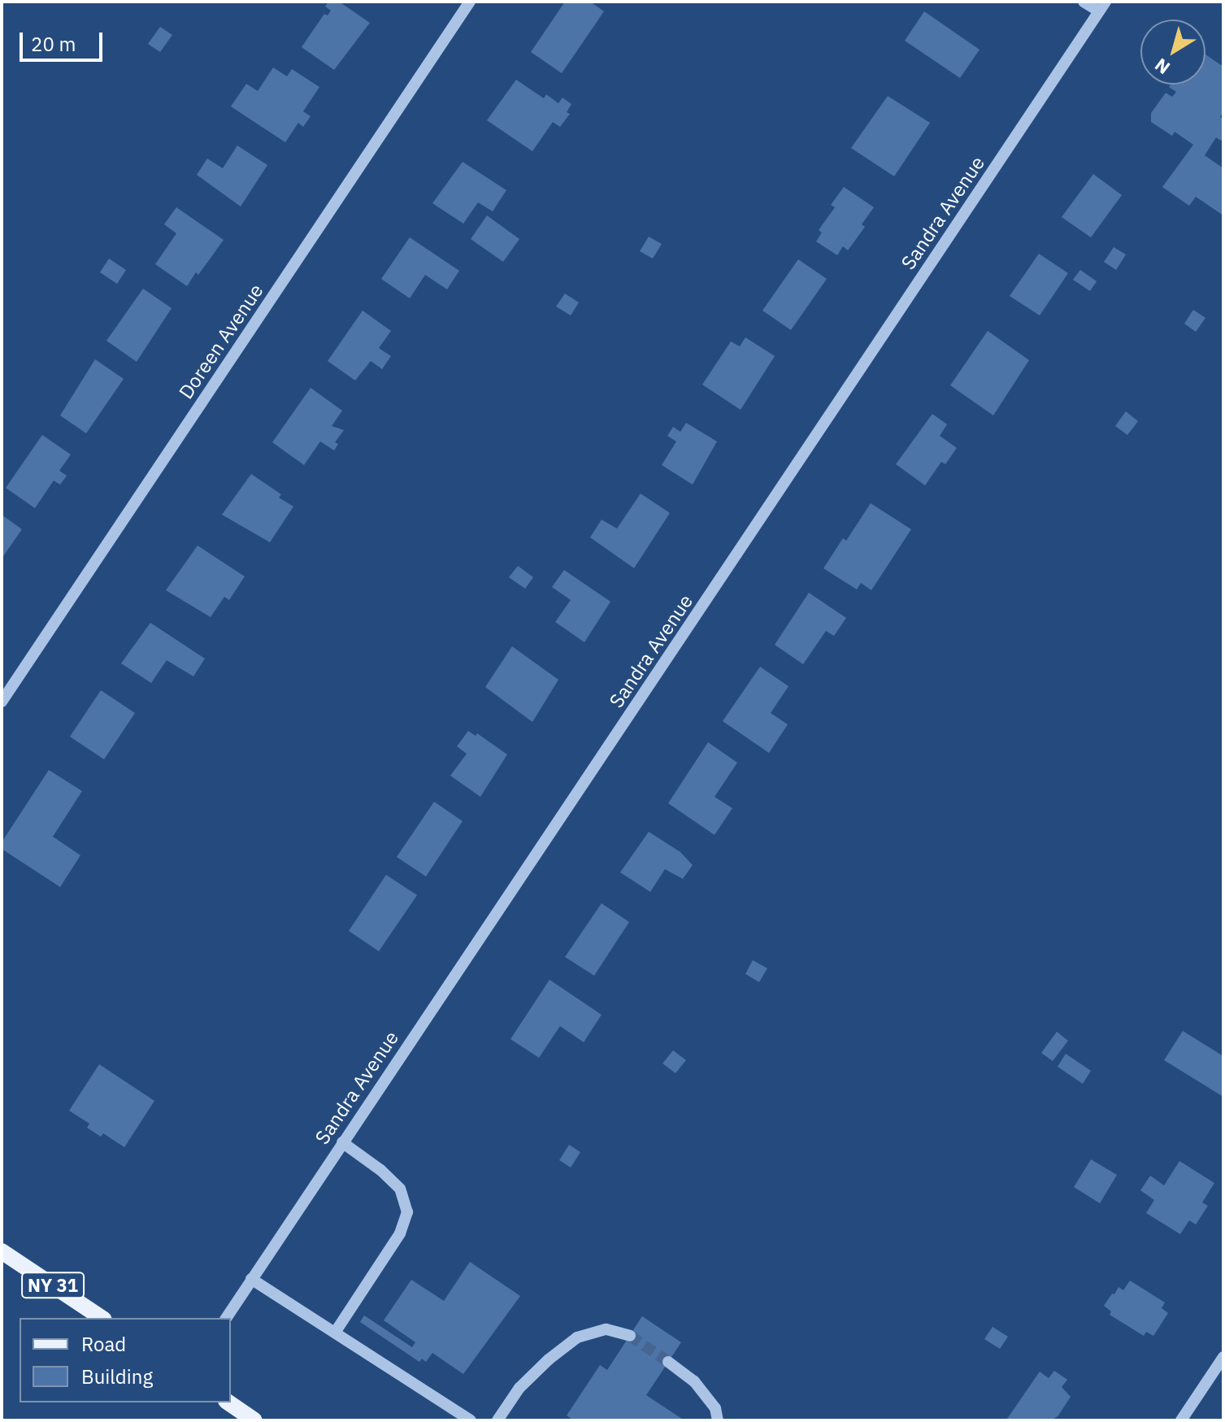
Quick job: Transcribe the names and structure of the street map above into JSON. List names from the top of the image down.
{
  "streets": {
    "main road": ["NY 31"],
    "street": ["Sandra Avenue", "Doreen Avenue"]
  },
  "legend": ["Road", "Building"],
  "scale_bar": "20 m",
  "north": "bottom left"
}
